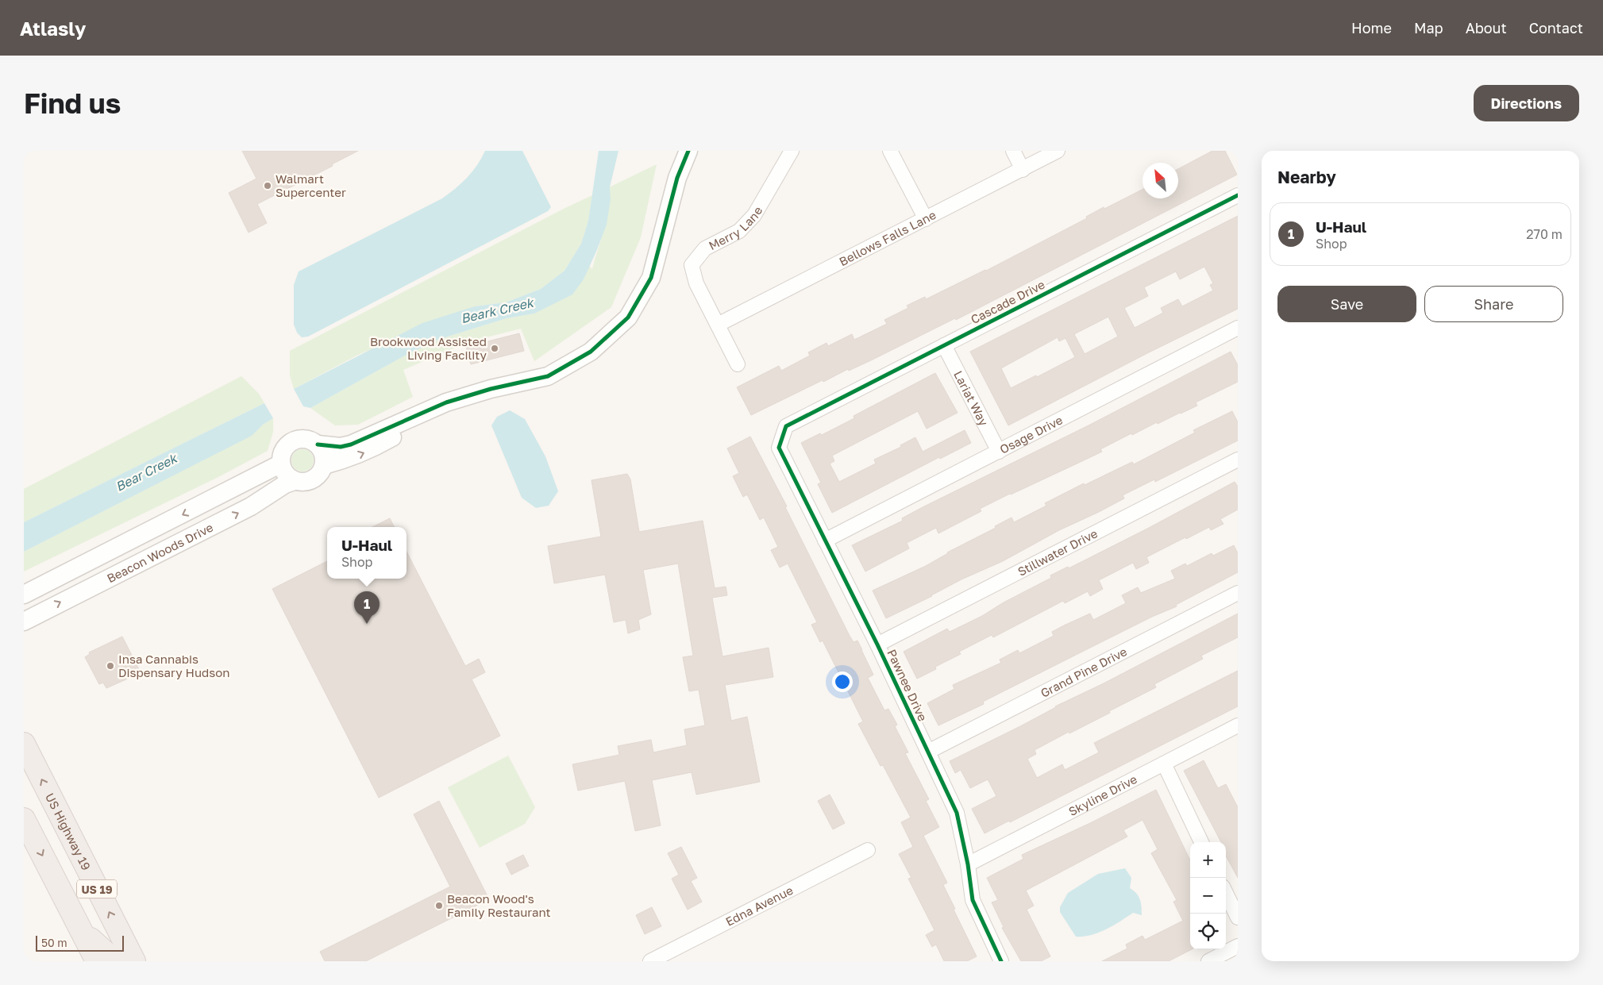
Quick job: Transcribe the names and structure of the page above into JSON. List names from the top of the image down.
{
  "streets": {
    "highway": ["US Highway 19", "US 19"],
    "street": [
      "Merry Lane",
      "Bellows Falls Lane",
      "Cascade Drive",
      "Lariat Way",
      "Osage Drive",
      "Stillwater Drive",
      "Beacon Woods Drive",
      "Grand Pine Drive",
      "Pawnee Drive",
      "Skyline Drive",
      "Edna Avenue"
    ]
  },
  "crossings": [
    ["Merry Lane", "Bellows Falls Lane"],
    ["Cascade Drive", "Lariat Way"],
    ["Cascade Drive", "Pawnee Drive"],
    ["Lariat Way", "Osage Drive"],
    ["Osage Drive", "Pawnee Drive"],
    ["Stillwater Drive", "Pawnee Drive"],
    ["Grand Pine Drive", "Pawnee Drive"],
    ["Pawnee Drive", "Skyline Drive"]
  ],
  "water": ["Beark Creek", "Bear Creek"],
  "places": [
    "Walmart Supercenter",
    "Brookwood Assisted Living Facility",
    "Insa Cannabis Dispensary Hudson",
    "Beacon Wood's Family Restaurant"
  ],
  "scale_bar": "50 m",
  "north": "top left",
  "page": {
    "header": "Atlasly",
    "nav": [
      "Home",
      "Map",
      "About",
      "Contact"
    ],
    "buttons": [
      "Directions",
      ["Save", "Share"]
    ],
    "title": "Find us",
    "heading": "Nearby",
    "list": [
      {
        "mark": "1",
        "name": "U-Haul",
        "note": "Shop",
        "value": "270 m"
      }
    ],
    "popup": ["U-Haul", "Shop"],
    "pins": "1",
    "map_buttons": ["+", "−"],
    "scale": "50 m"
  }
}
